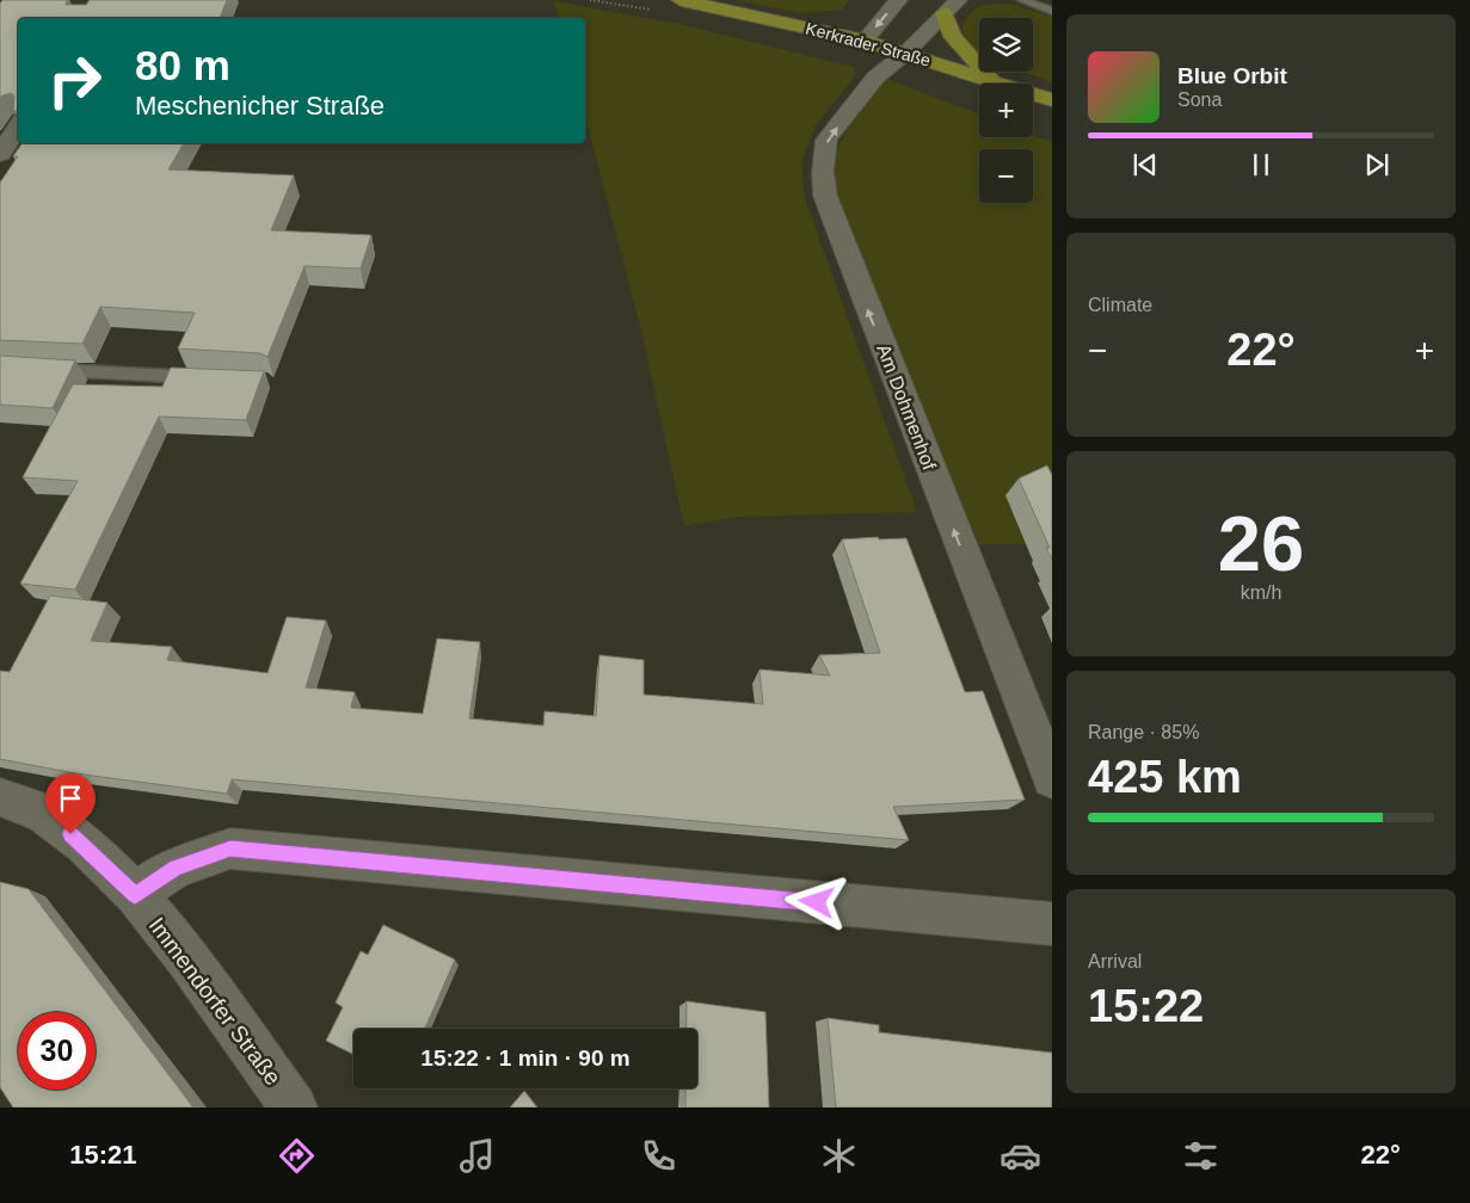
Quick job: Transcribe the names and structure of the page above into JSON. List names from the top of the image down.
{
  "streets": {
    "main road": ["Kerkrader Straße"],
    "street": ["Am Dohmenhof", "Immendorfer Straße"]
  },
  "crossings": [
    ["Kerkrader Straße", "Am Dohmenhof"]
  ],
  "one_way": ["Am Dohmenhof"],
  "page": {
    "map_buttons": ["+", "−"],
    "turn": ["80 m", "Meschenicher Straße"],
    "song": ["Blue Orbit", "Sona"],
    "tile": [
      "Climate",
      ["26", "km/h"],
      ["Range · 85%", "425 km"],
      ["Arrival", "15:22"]
    ],
    "heat": ["−", "22°", "+"],
    "limit": "30",
    "trip": "15:22 · 1 min · 90 m",
    "tabs": ["15:21", "22°"]
  }
}
